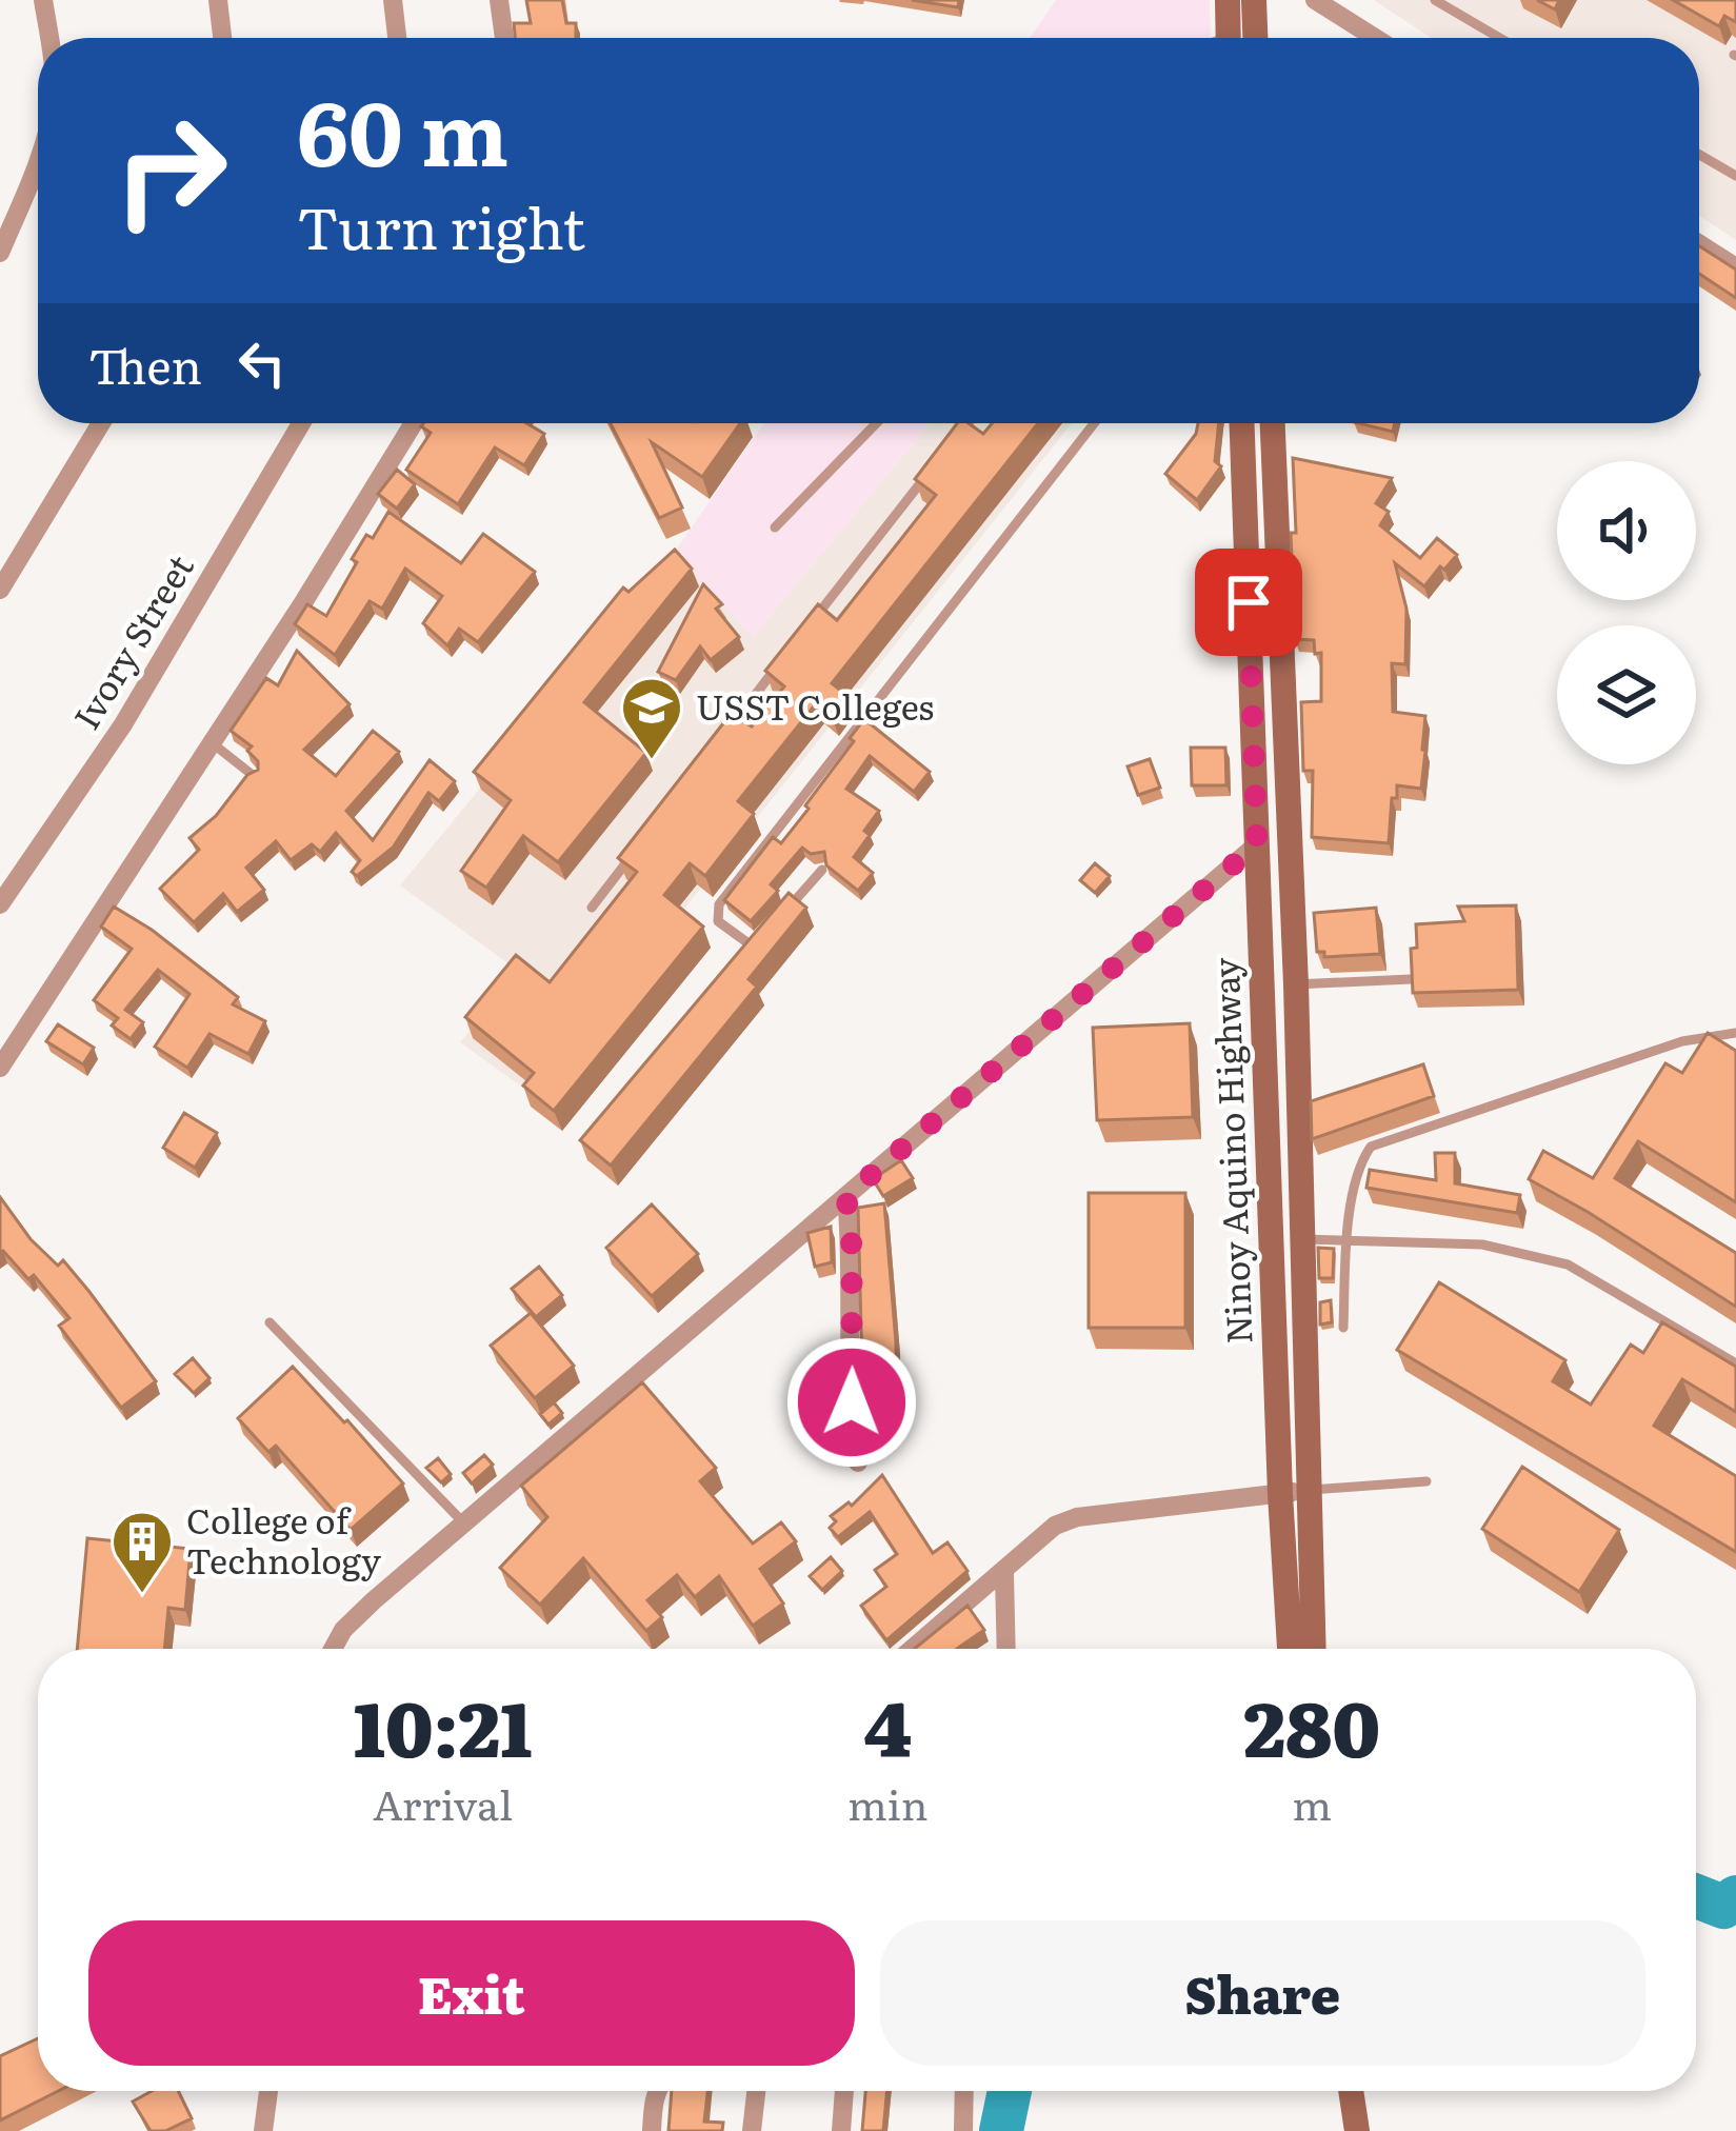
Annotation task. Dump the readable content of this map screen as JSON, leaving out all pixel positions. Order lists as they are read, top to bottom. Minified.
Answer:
{"streets":{"main road":["Ninoy Aquino Highway"],"street":["Ivory Street"]},"places":{"school or university":["USST Colleges"],"building":["College of Technology"]},"page":{"turn":["60 m","Turn right"],"then":"Then","eta":["10:21","Arrival","4","min","280","m"],"buttons":["Exit","Share"]}}
